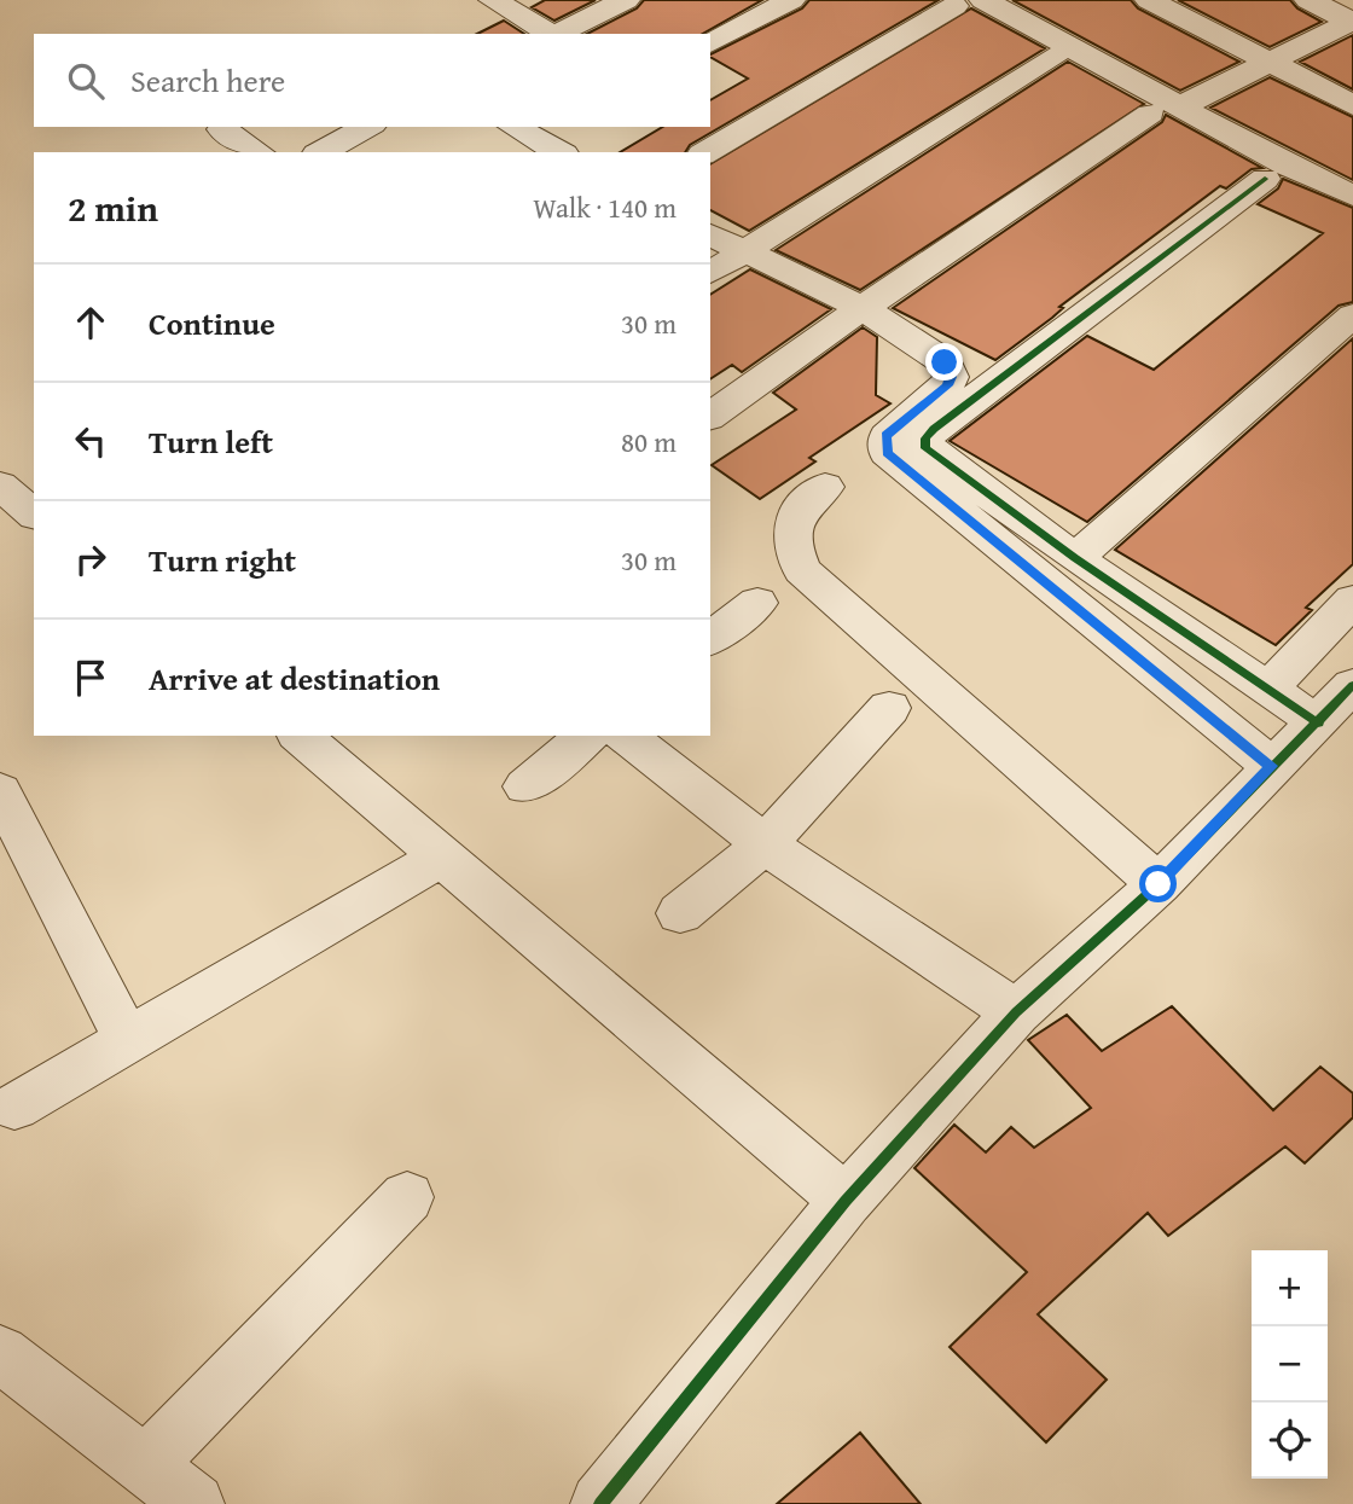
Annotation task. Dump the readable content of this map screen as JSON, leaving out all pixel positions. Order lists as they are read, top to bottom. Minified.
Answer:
{"page":{"search":"Search here","heading":["2 min","Walk · 140 m"],"list":[["Continue","30 m"],["Turn left","80 m"],["Turn right","30 m"],"Arrive at destination"],"map_buttons":["+","−"]}}
